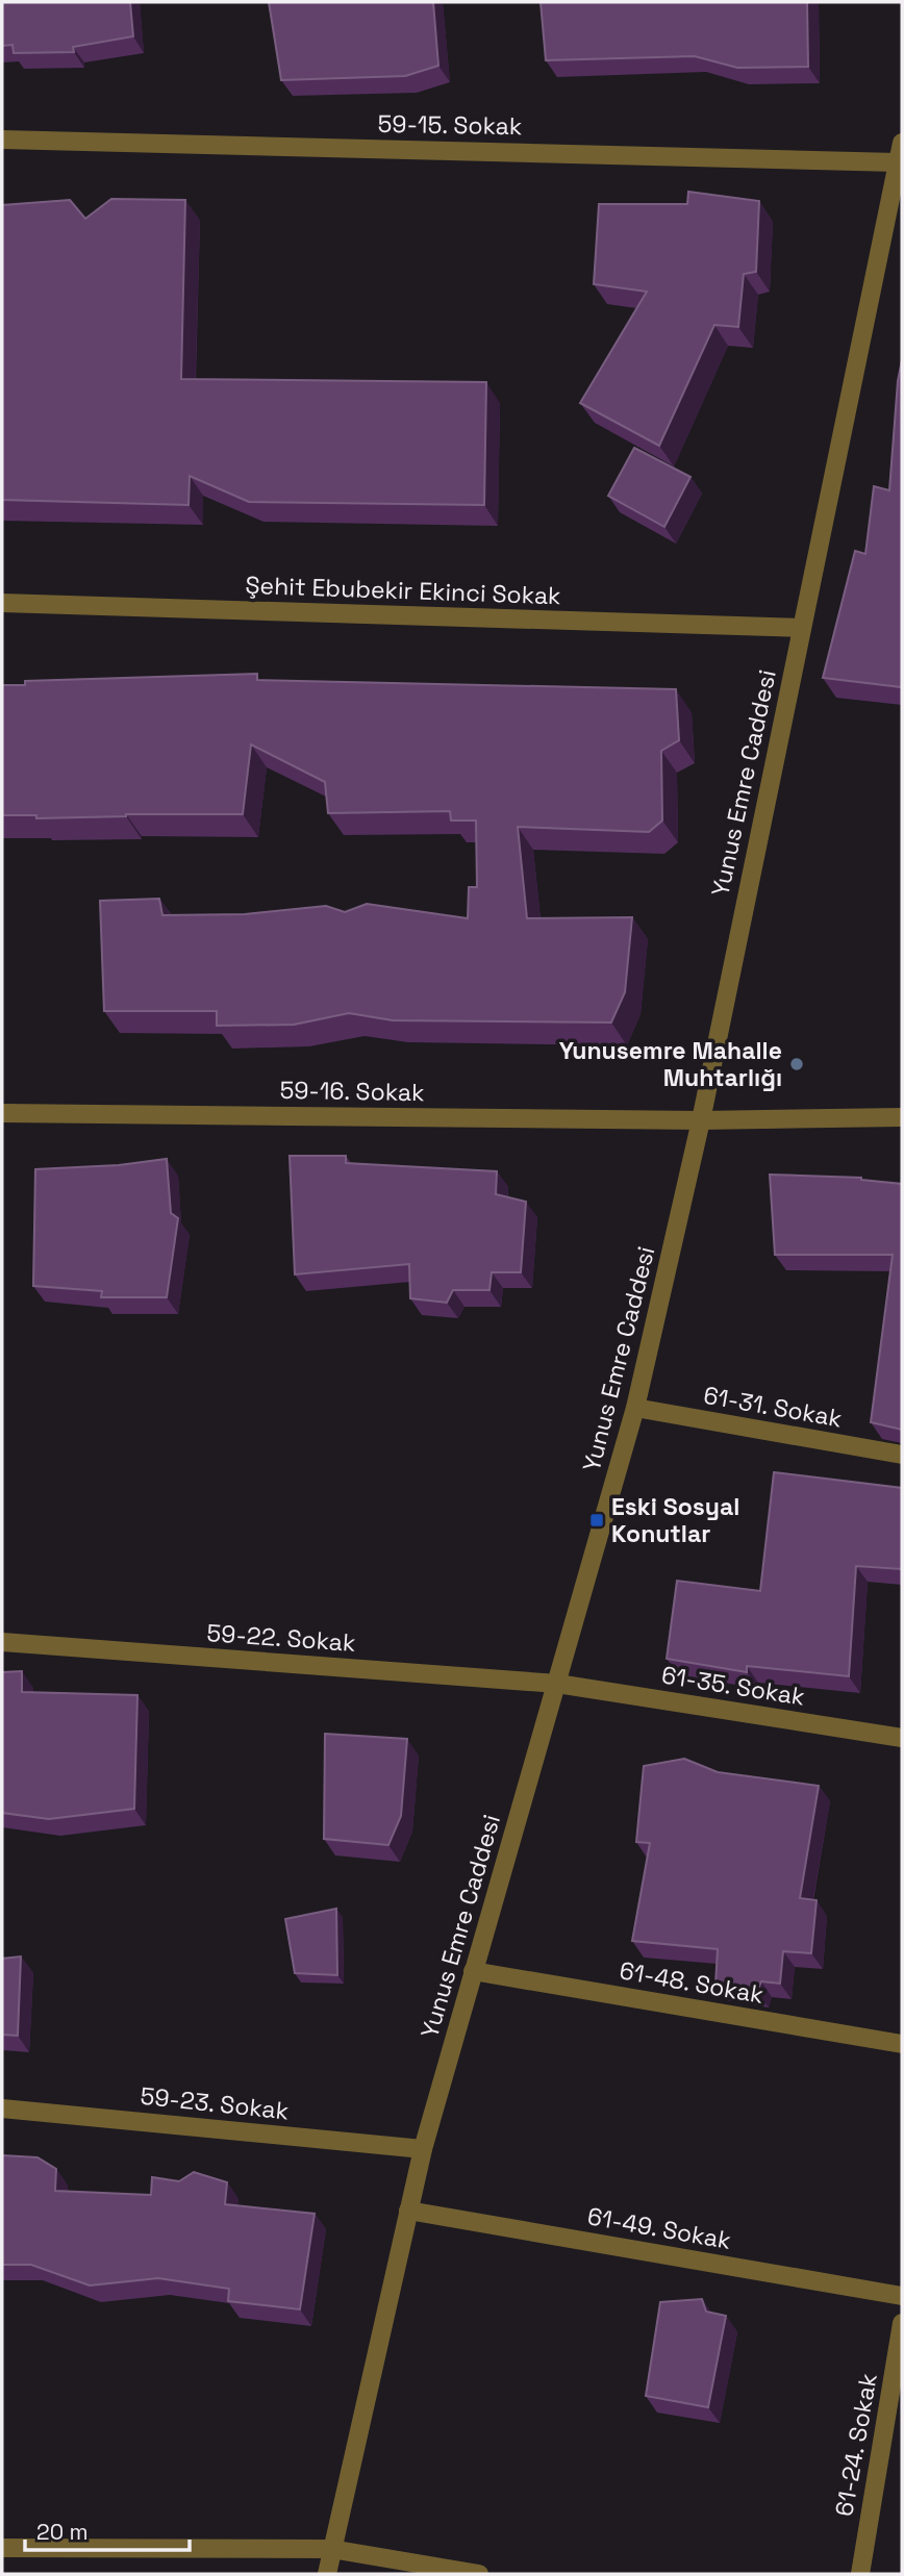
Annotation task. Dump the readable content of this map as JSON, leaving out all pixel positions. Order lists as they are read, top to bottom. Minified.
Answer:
{"streets":{"street":["59-15. Sokak","Şehit Ebubekir Ekinci Sokak","Yunus Emre Caddesi","59-16. Sokak","61-31. Sokak","59-22. Sokak","61-35. Sokak","61-48. Sokak","59-23. Sokak","61-49. Sokak","61-24. Sokak"]},"crossings":[["59-15. Sokak","Yunus Emre Caddesi"],["Şehit Ebubekir Ekinci Sokak","Yunus Emre Caddesi"],["Yunus Emre Caddesi","59-16. Sokak"],["Yunus Emre Caddesi","61-31. Sokak"],["Yunus Emre Caddesi","59-22. Sokak"],["Yunus Emre Caddesi","61-35. Sokak"],["Yunus Emre Caddesi","61-48. Sokak"],["Yunus Emre Caddesi","59-23. Sokak"],["Yunus Emre Caddesi","61-49. Sokak"],["59-22. Sokak","61-35. Sokak"]],"places":{"other":["Yunusemre Mahalle Muhtarlığı"],"transit":["Eski Sosyal Konutlar"]},"scale_bar":"20 m"}
